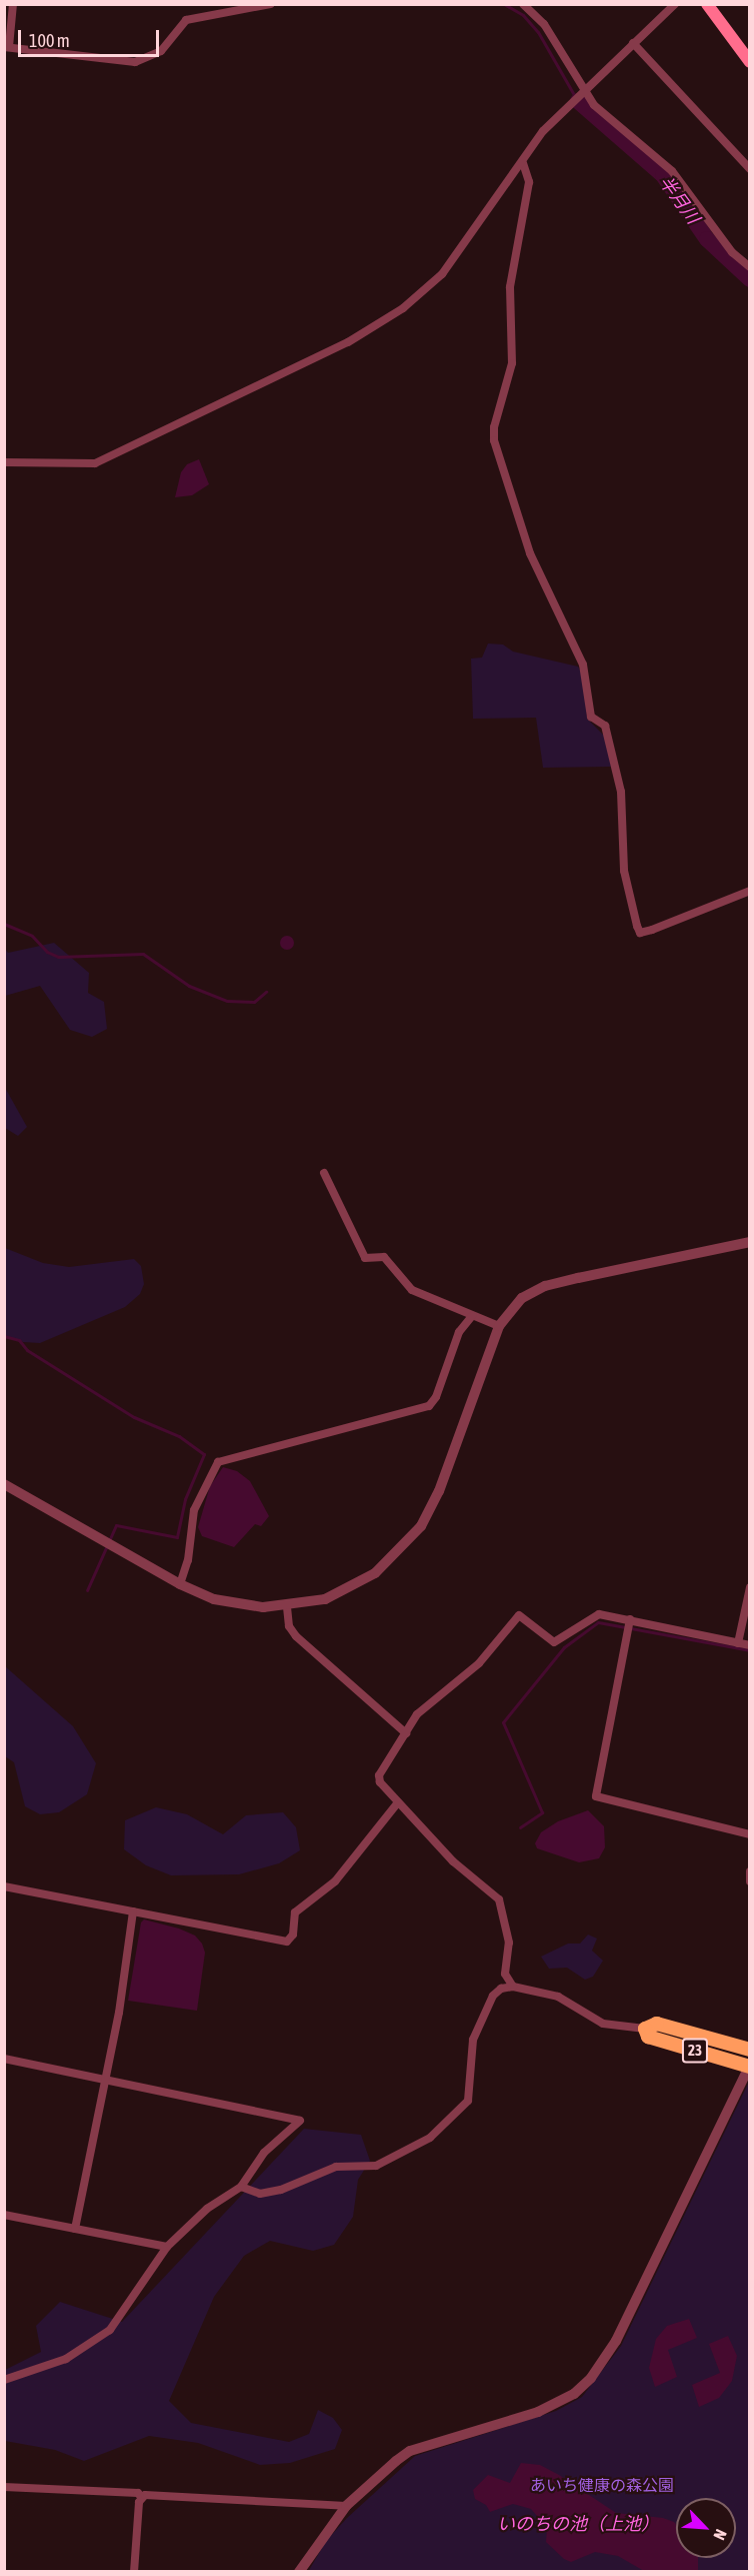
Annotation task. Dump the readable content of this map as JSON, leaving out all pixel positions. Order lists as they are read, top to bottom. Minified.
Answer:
{"streets":{"main road":["23"]},"water":["半月川","いのちの池（上池）"],"parks":["あいち健康の森公園"],"scale_bar":"100 m","north":"bottom right"}
